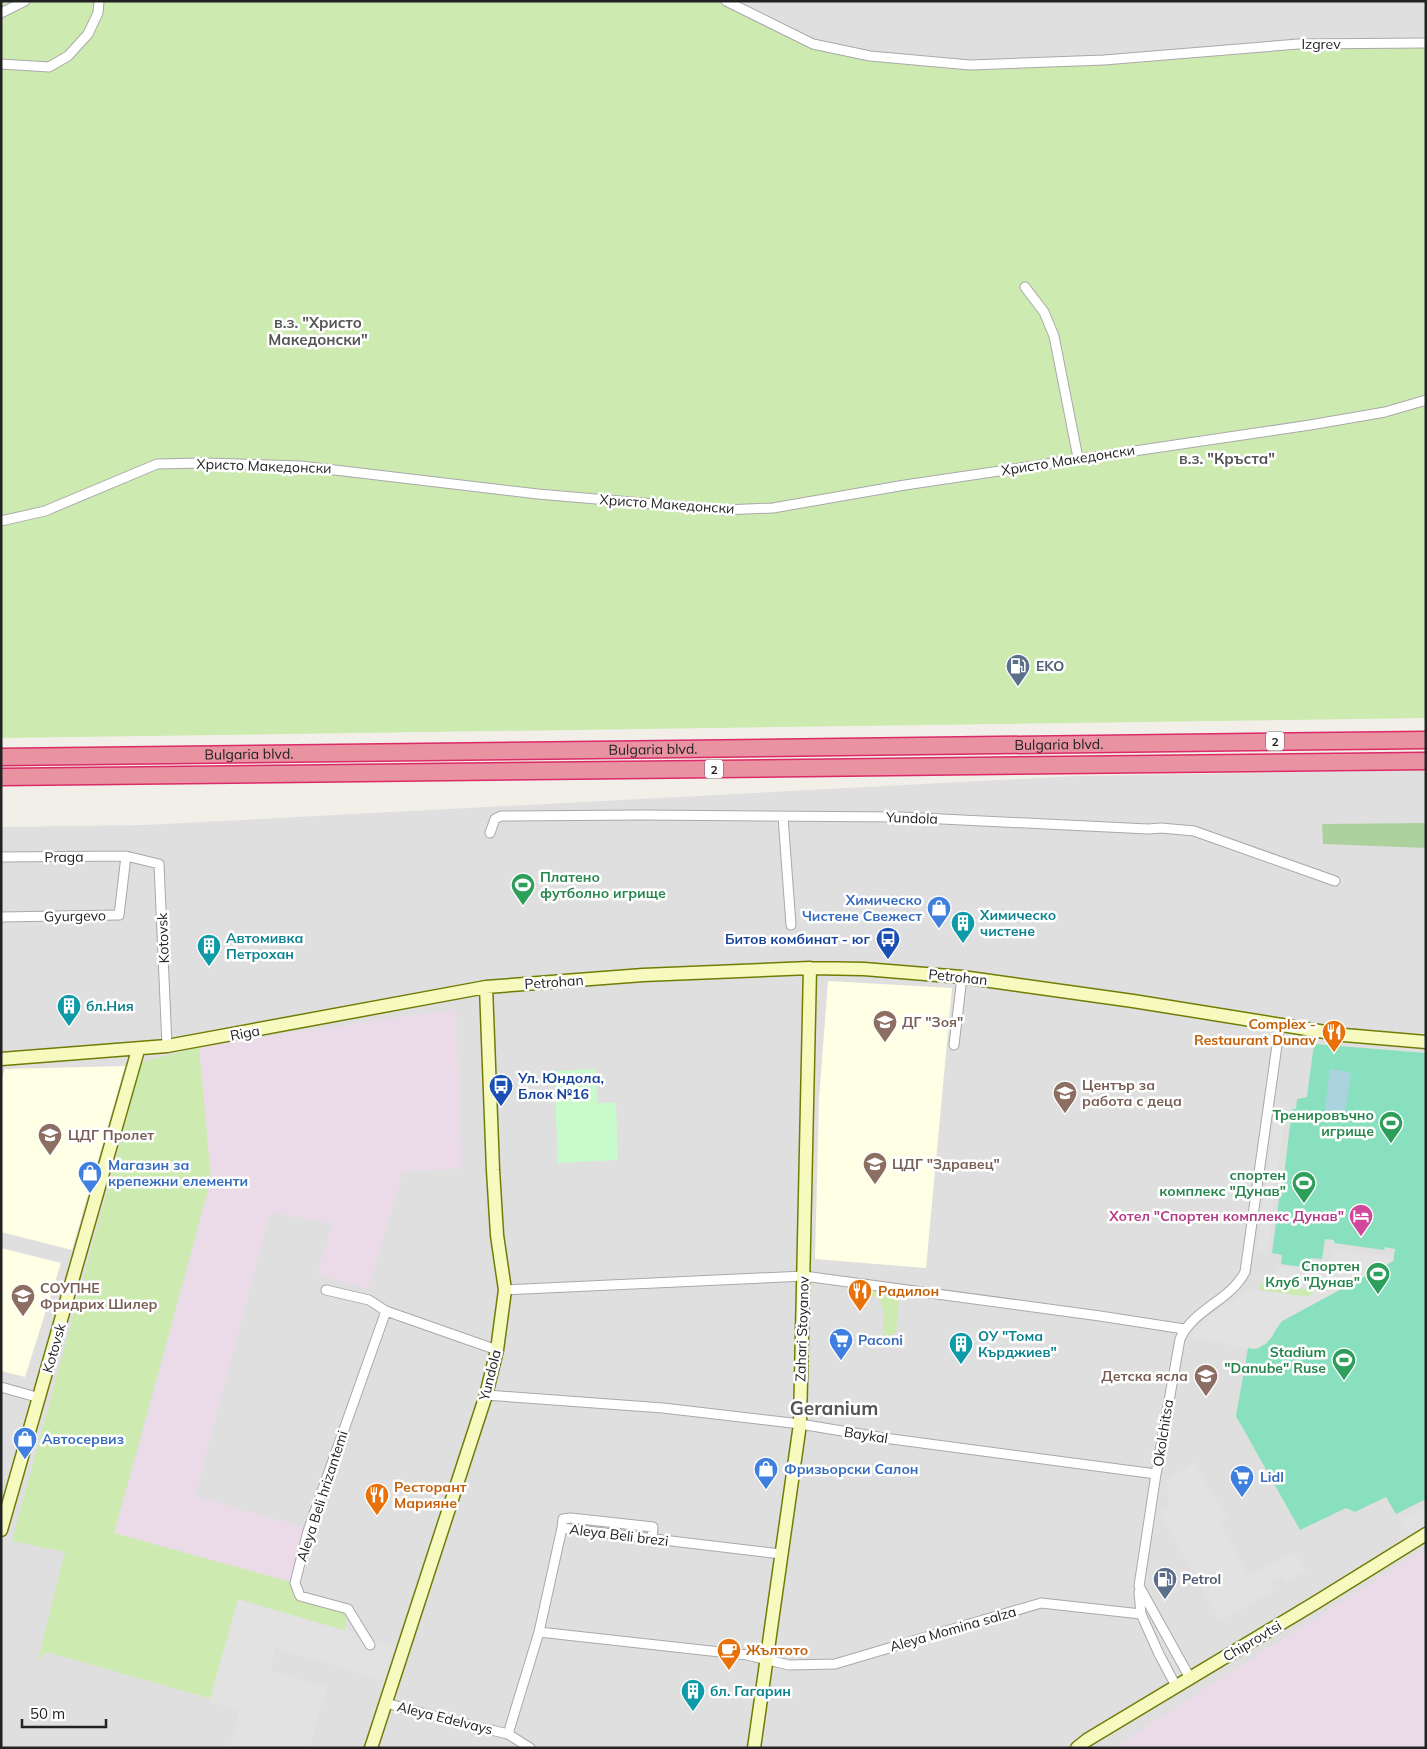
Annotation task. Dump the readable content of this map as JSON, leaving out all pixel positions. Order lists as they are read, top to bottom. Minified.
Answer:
{"streets":{"highway":["2","Bulgaria blvd."],"street":["Izgrev","Христо Македонски","Yundola","Praga","Gyurgevo","Kotovsk","Petrohan","Riga","Zahari Stoyanov","Okolchitsa","Baykal","Aleya Beli hrizantemi","Aleya Beli brezi","Aleya Momina salza","Chiprovtsi","Aleya Edelvays"]},"crossings":[["Yundola","Petrohan"],["Yundola","Riga"],["Yundola","Baykal"],["Yundola","Aleya Edelvays"],["Praga","Gyurgevo"],["Praga","Kotovsk"],["Gyurgevo","Kotovsk"],["Kotovsk","Riga"],["Petrohan","Riga"],["Petrohan","Zahari Stoyanov"],["Petrohan","Okolchitsa"],["Zahari Stoyanov","Baykal"],["Zahari Stoyanov","Aleya Beli brezi"],["Zahari Stoyanov","Aleya Momina salza"],["Okolchitsa","Baykal"],["Okolchitsa","Aleya Momina salza"],["Aleya Beli brezi","Aleya Edelvays"]],"districts":["в.з. \"Христо Македонски\"","в.з. \"Кръста\"","Geranium"],"places":{"fuel station":["EKO","Petrol"],"sports":["Платено футболно игрище","Тренировъчно игрище","спортен комплекс \"Дунав\"","Спортен Клуб \"Дунав\"","Stadium \"Danube\" Ruse"],"shop":["Химическо Чистене Свежест","Магазин за крепежни елементи","Автосервиз","Фризьорски Салон"],"building":["Химическо чистене","Автомивка Петрохан","бл.Ния","ОУ \"Тома Кърджиев\"","бл. Гагарин"],"bus stop":["Битов комбинат - юг","Ул. Юндола, Блок №16"],"school or university":["ДГ \"Зоя\"","Център за работа с деца","ЦДГ Пролет","ЦДГ \"Здравец\"","СОУПНЕ Фридрих Шилер","Детска ясла"],"restaurant":["Complex - Restaurant Dunav","Радилон","Ресторант Марияне"],"hotel":["Хотел \"Спортен комплекс Дунав\""],"supermarket":["Paconi","Lidl"],"cafe":["Жълтото"]},"scale_bar":"50 m"}
